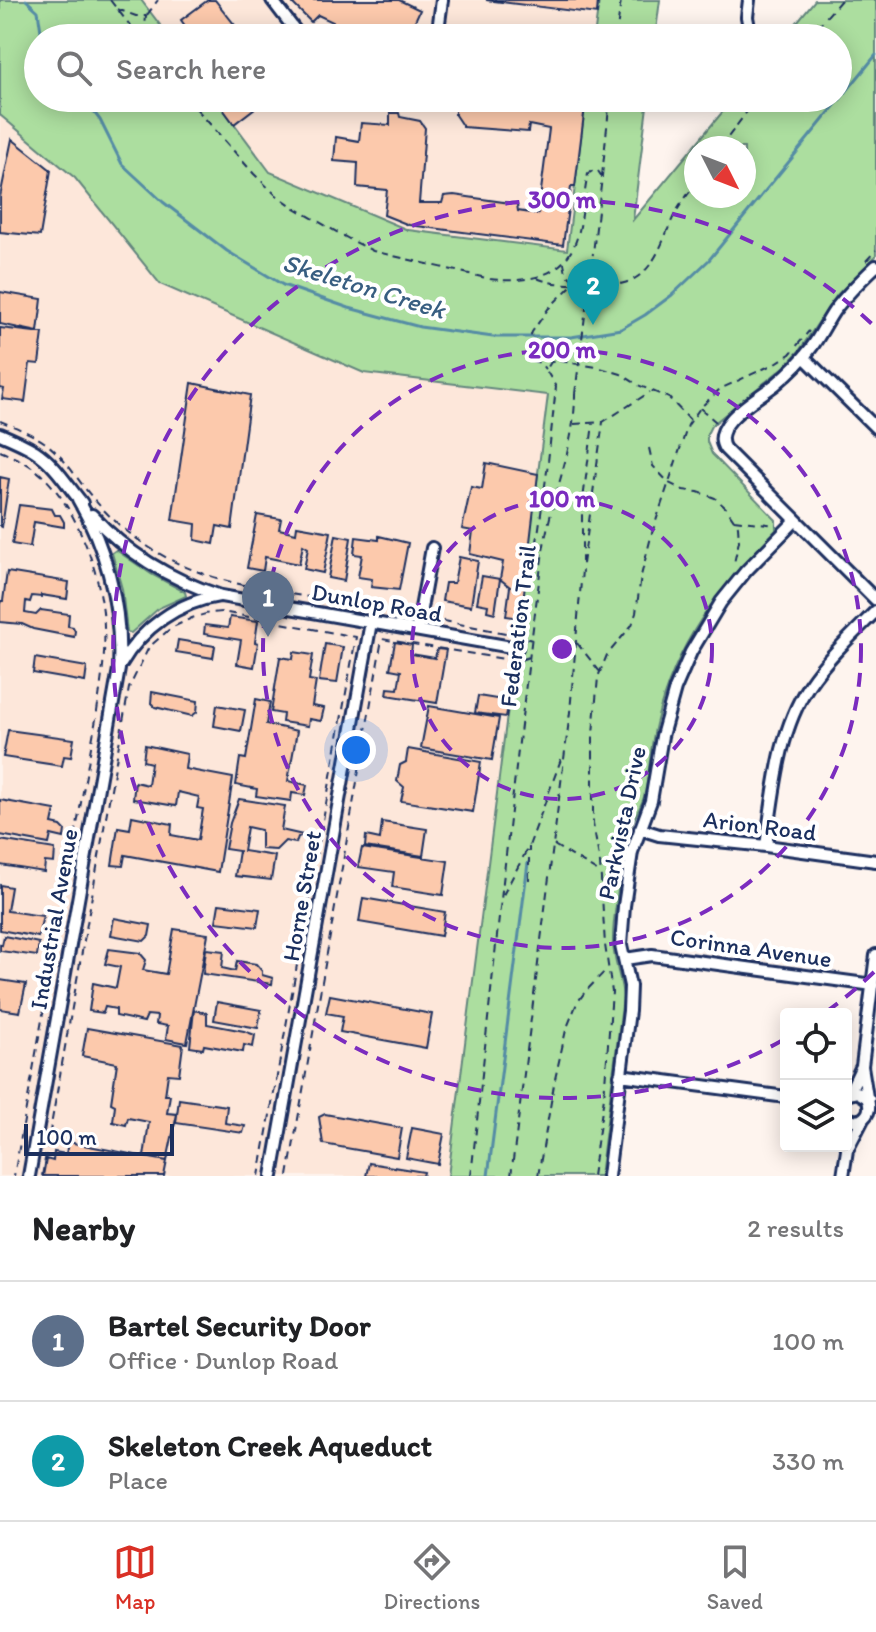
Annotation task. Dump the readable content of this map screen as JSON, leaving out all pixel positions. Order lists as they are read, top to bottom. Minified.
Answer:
{"streets":{"street":["Dunlop Road","Parkvista Drive","Arion Road","Horne Street","Industrial Avenue","Corinna Avenue"],"path":["Federation Trail"]},"crossings":[["Dunlop Road","Horne Street"],["Dunlop Road","Industrial Avenue"],["Parkvista Drive","Arion Road"],["Parkvista Drive","Corinna Avenue"]],"water":["Skeleton Creek"],"scale_bar":"100 m","north":"bottom right","page":{"search":"Search here","pins":["2","1"],"scale":"100 m","heading":["Nearby","2 results"],"list":[{"mark":"1","name":"Bartel Security Door","note":"Office · Dunlop Road","value":"100 m"},{"mark":"2","name":"Skeleton Creek Aqueduct","note":"Place","value":"330 m"}],"nav":["Map","Directions","Saved"]},"rings":["300 m","200 m","100 m"]}
